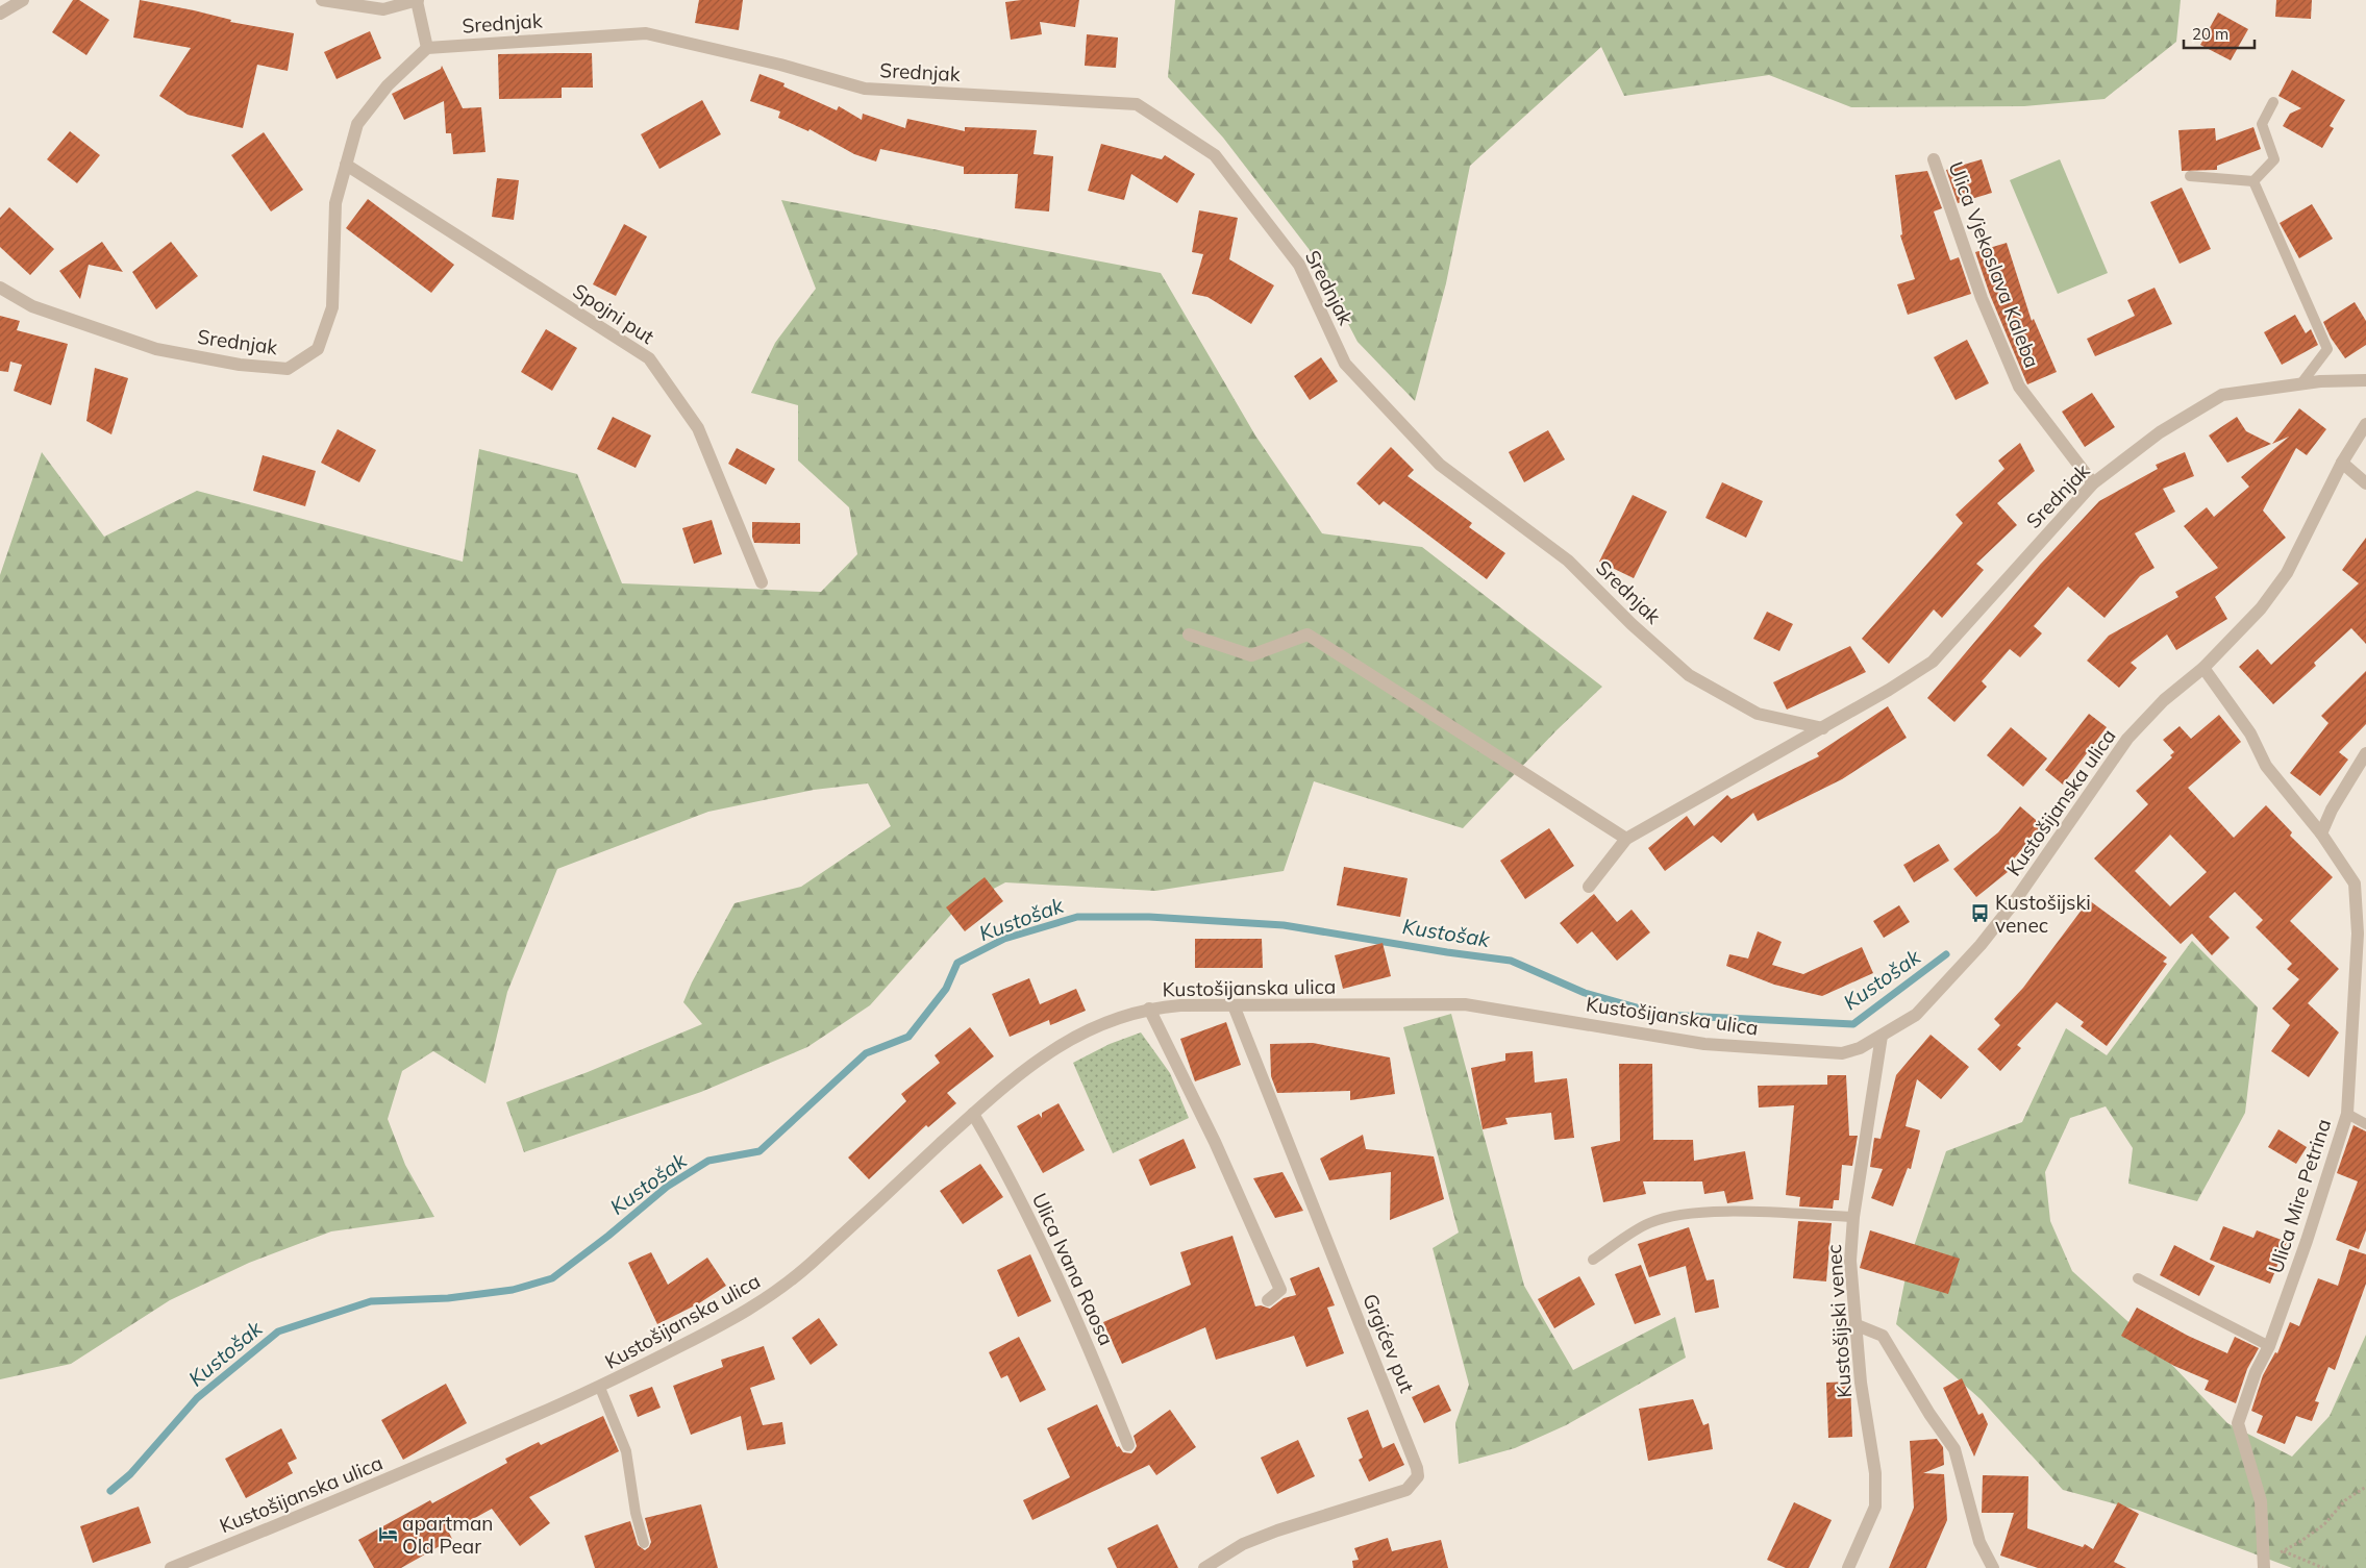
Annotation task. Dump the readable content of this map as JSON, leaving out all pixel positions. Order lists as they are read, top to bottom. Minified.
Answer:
{"streets":{"street":["Srednjak","Ulica Vjekoslava Kaleba","Spojni put","Kustošijanska ulica","Ulica Mire Petrina","Ulica Ivana Raosa","Kustošijski venec","Grgićev put"]},"crossings":[["Srednjak","Ulica Vjekoslava Kaleba"],["Srednjak","Spojni put"],["Kustošijanska ulica","Ulica Mire Petrina"],["Kustošijanska ulica","Ulica Ivana Raosa"],["Kustošijanska ulica","Kustošijski venec"],["Kustošijanska ulica","Grgićev put"]],"water":["Kustošak"],"places":{"bus stop":["Kustošijski venec"],"hotel":["apartman Old Pear"]},"scale_bar":"20 m"}
